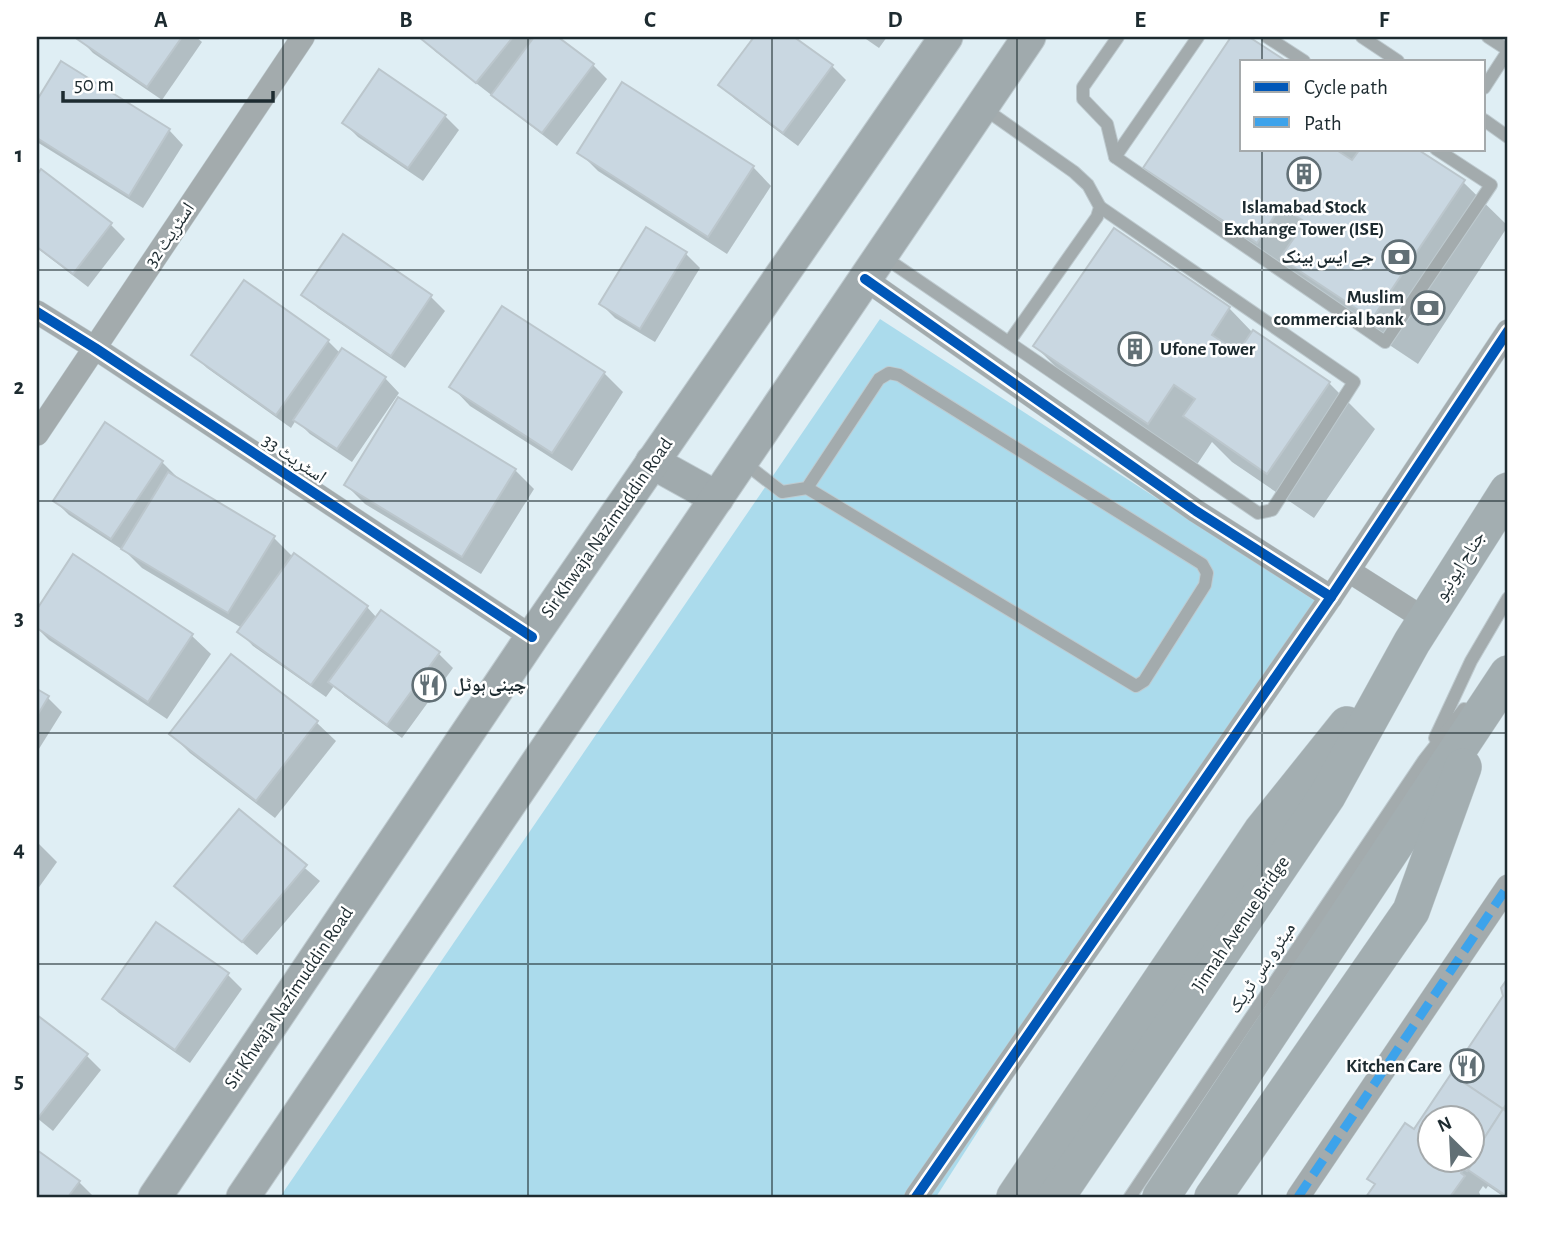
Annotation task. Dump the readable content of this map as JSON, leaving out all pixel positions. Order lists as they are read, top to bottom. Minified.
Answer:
{"streets":{"main road":["Sir Khwaja Nazimuddin Road","جناح ایونیو","Jinnah Avenue Bridge"],"street":["اسٹریٹ 32","اسٹریٹ 33"],"lane":["میٹرو بس ٹریک"]},"crossings":[["اسٹریٹ 32","اسٹریٹ 33"],["اسٹریٹ 33","Sir Khwaja Nazimuddin Road"],["جناح ایونیو","Jinnah Avenue Bridge"]],"places":{"building":["Islamabad Stock Exchange Tower (ISE)","Ufone Tower"],"bank":["جے ایس بینک","Muslim commercial bank"],"restaurant":["چینی ہوٹل","Kitchen Care"]},"legend":["Cycle path","Path"],"scale_bar":"50 m","north":"top left","grid":{"columns":["A","B","C","D","E","F"],"rows":["1","2","3","4","5"]}}
